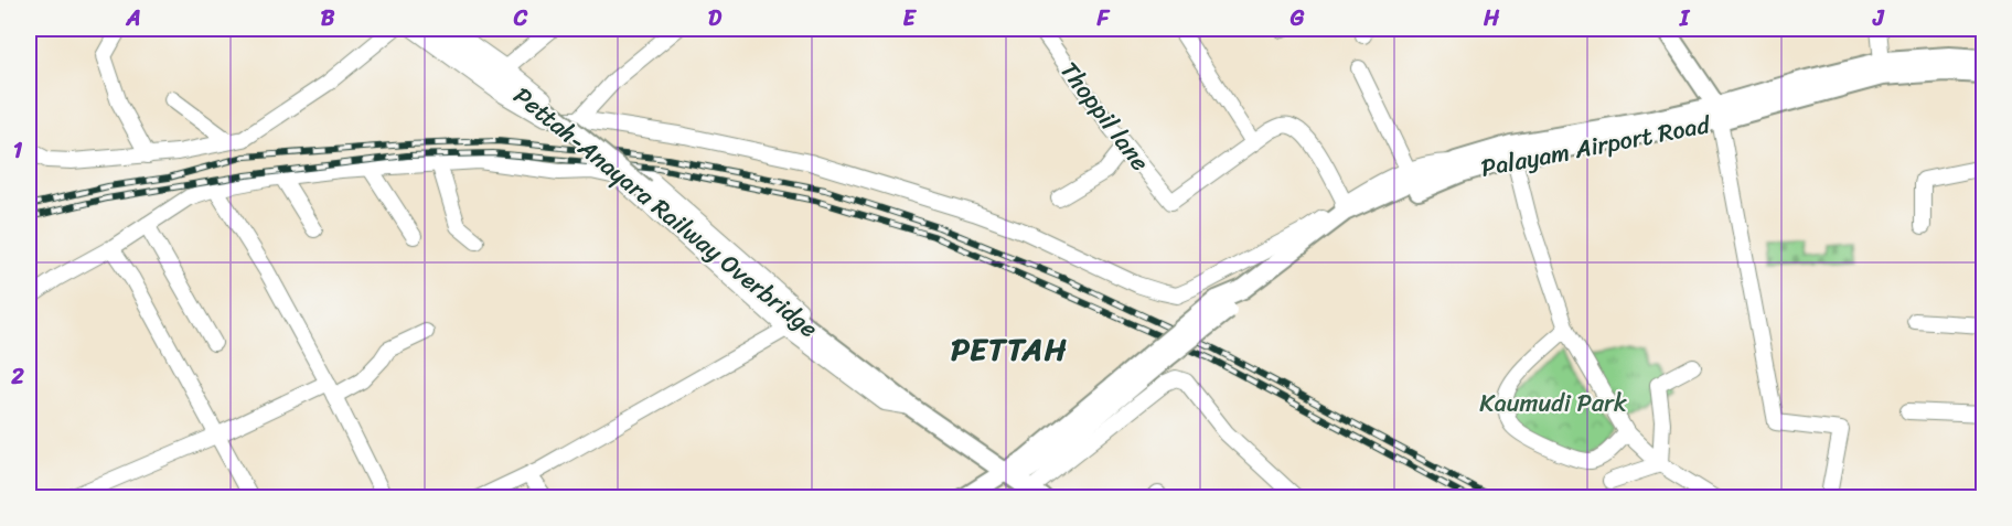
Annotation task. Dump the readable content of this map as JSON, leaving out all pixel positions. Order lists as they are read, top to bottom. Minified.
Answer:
{"streets":{"main road":["Palayam Airport Road","Pettah-Anayara Railway Overbridge"],"street":["Thoppil lane"]},"districts":["PETTAH"],"parks":["Kaumudi Park"],"grid":{"columns":["A","B","C","D","E","F","G","H","I","J"],"rows":["1","2"]}}
